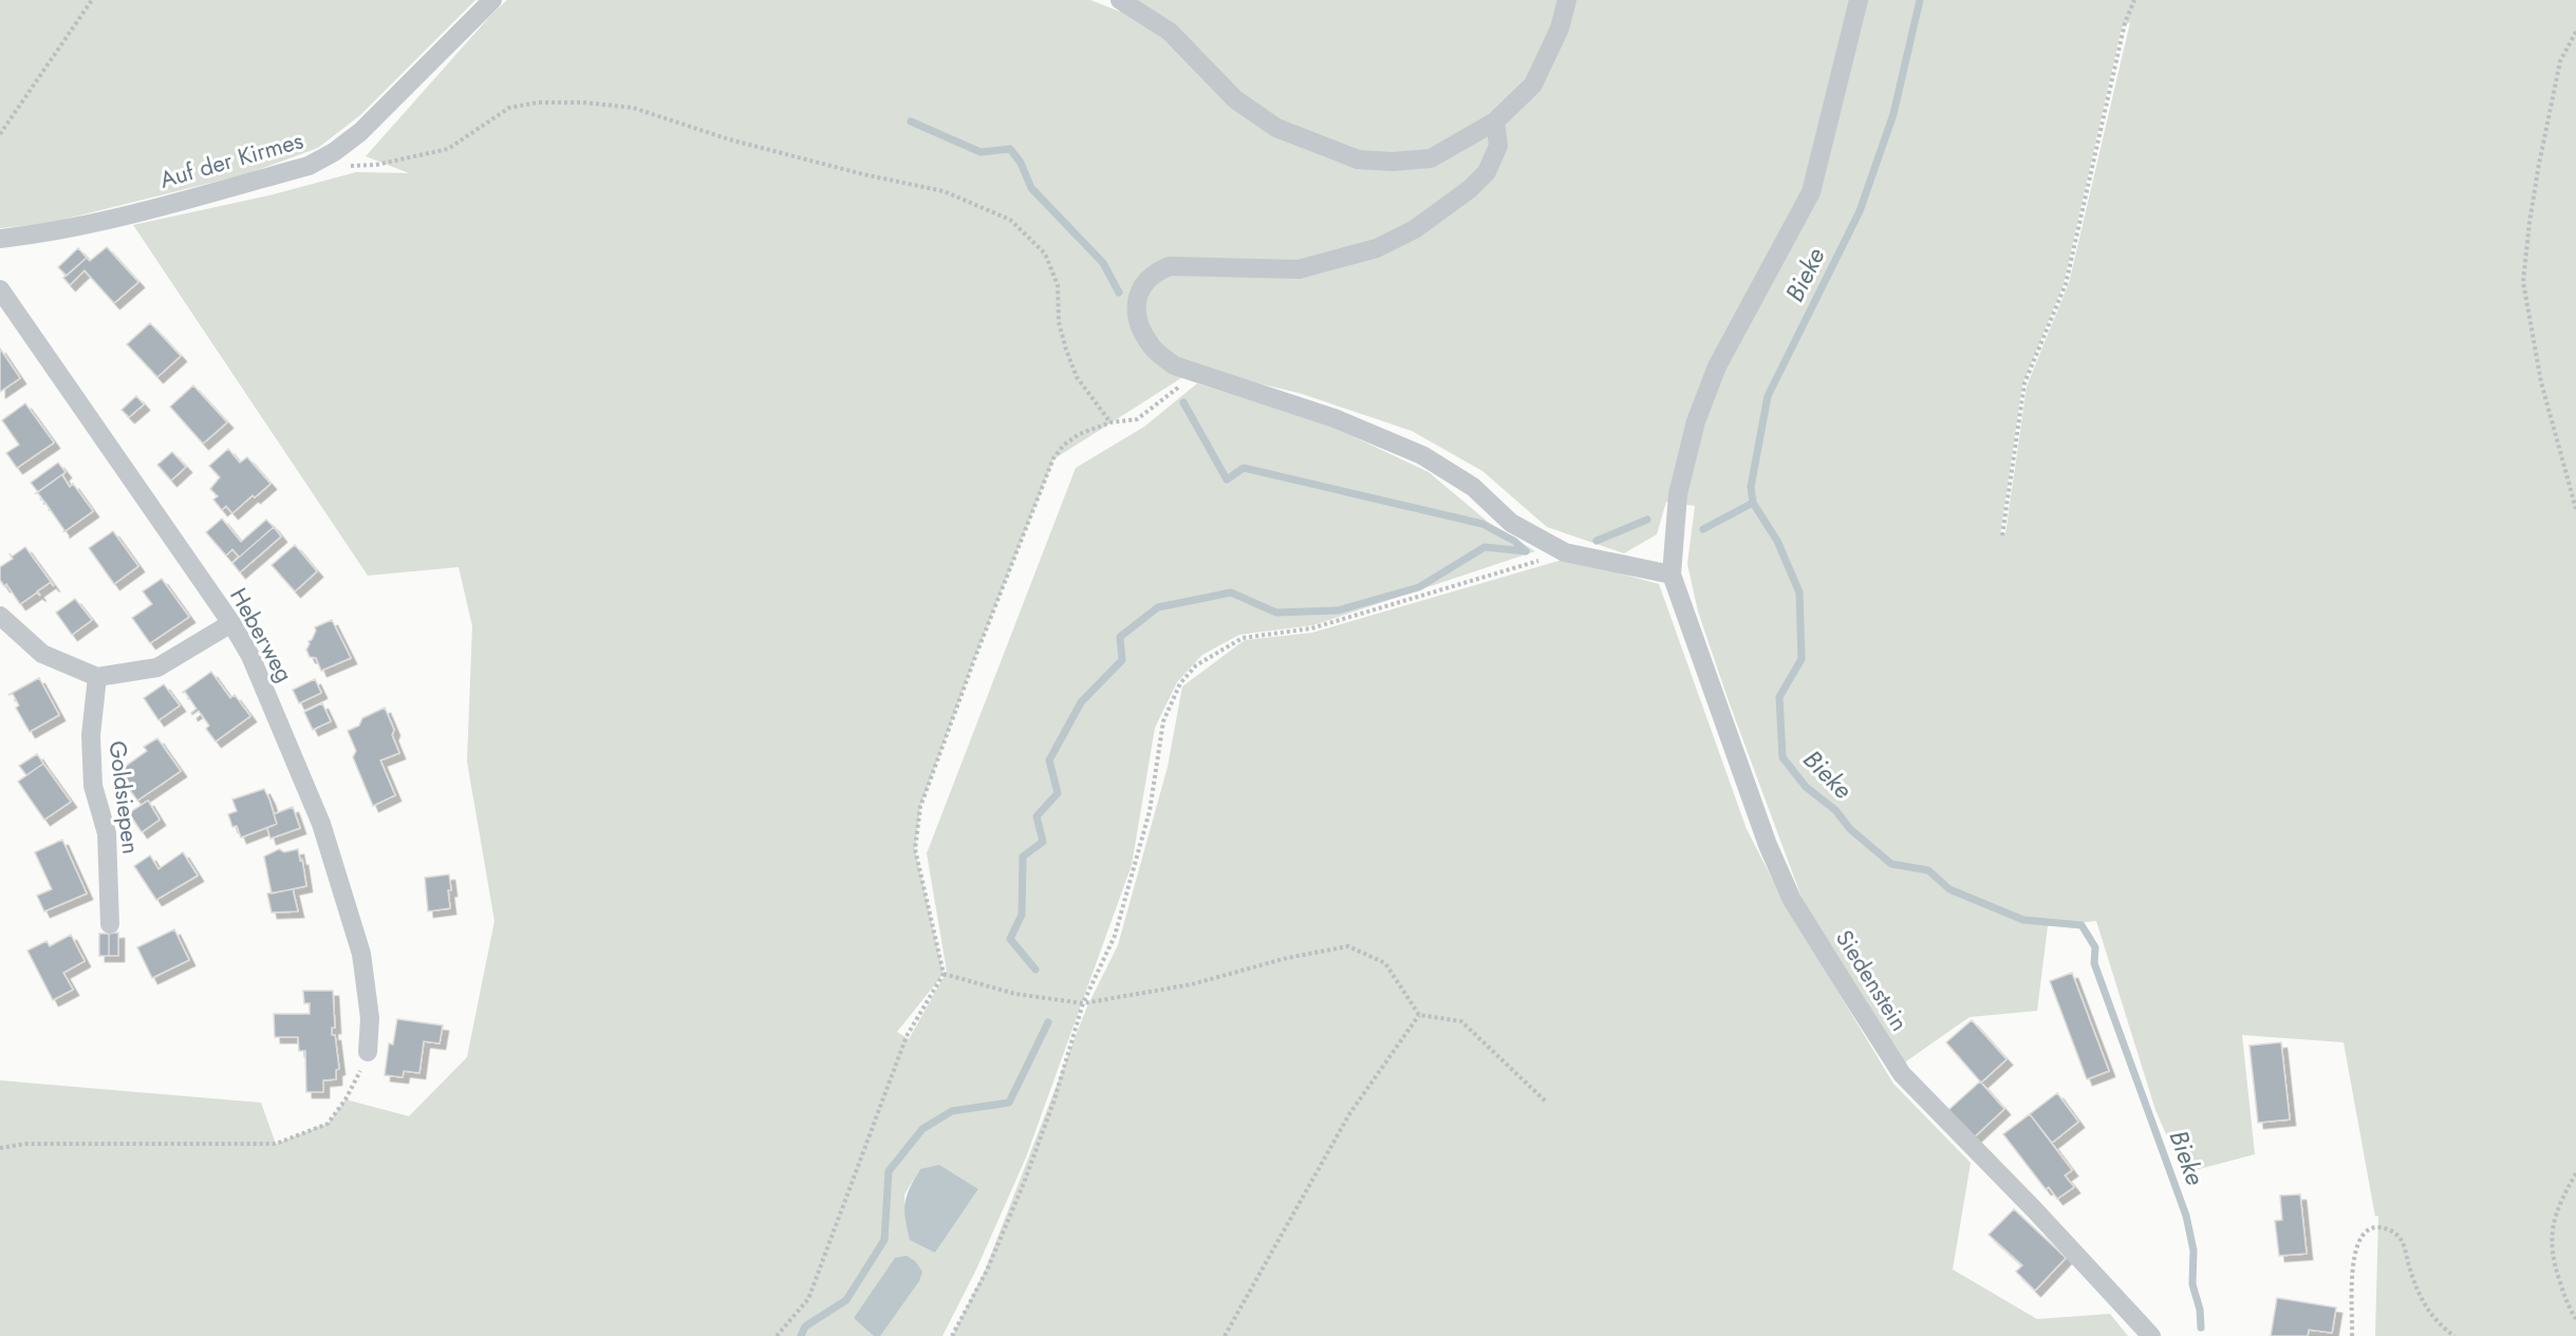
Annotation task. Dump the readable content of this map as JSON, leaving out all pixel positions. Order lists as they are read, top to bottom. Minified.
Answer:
{"streets":{"street":["Auf der Kirmes","Heberweg","Goldsiepen","Siedenstein"]},"water":["Bieke"]}
